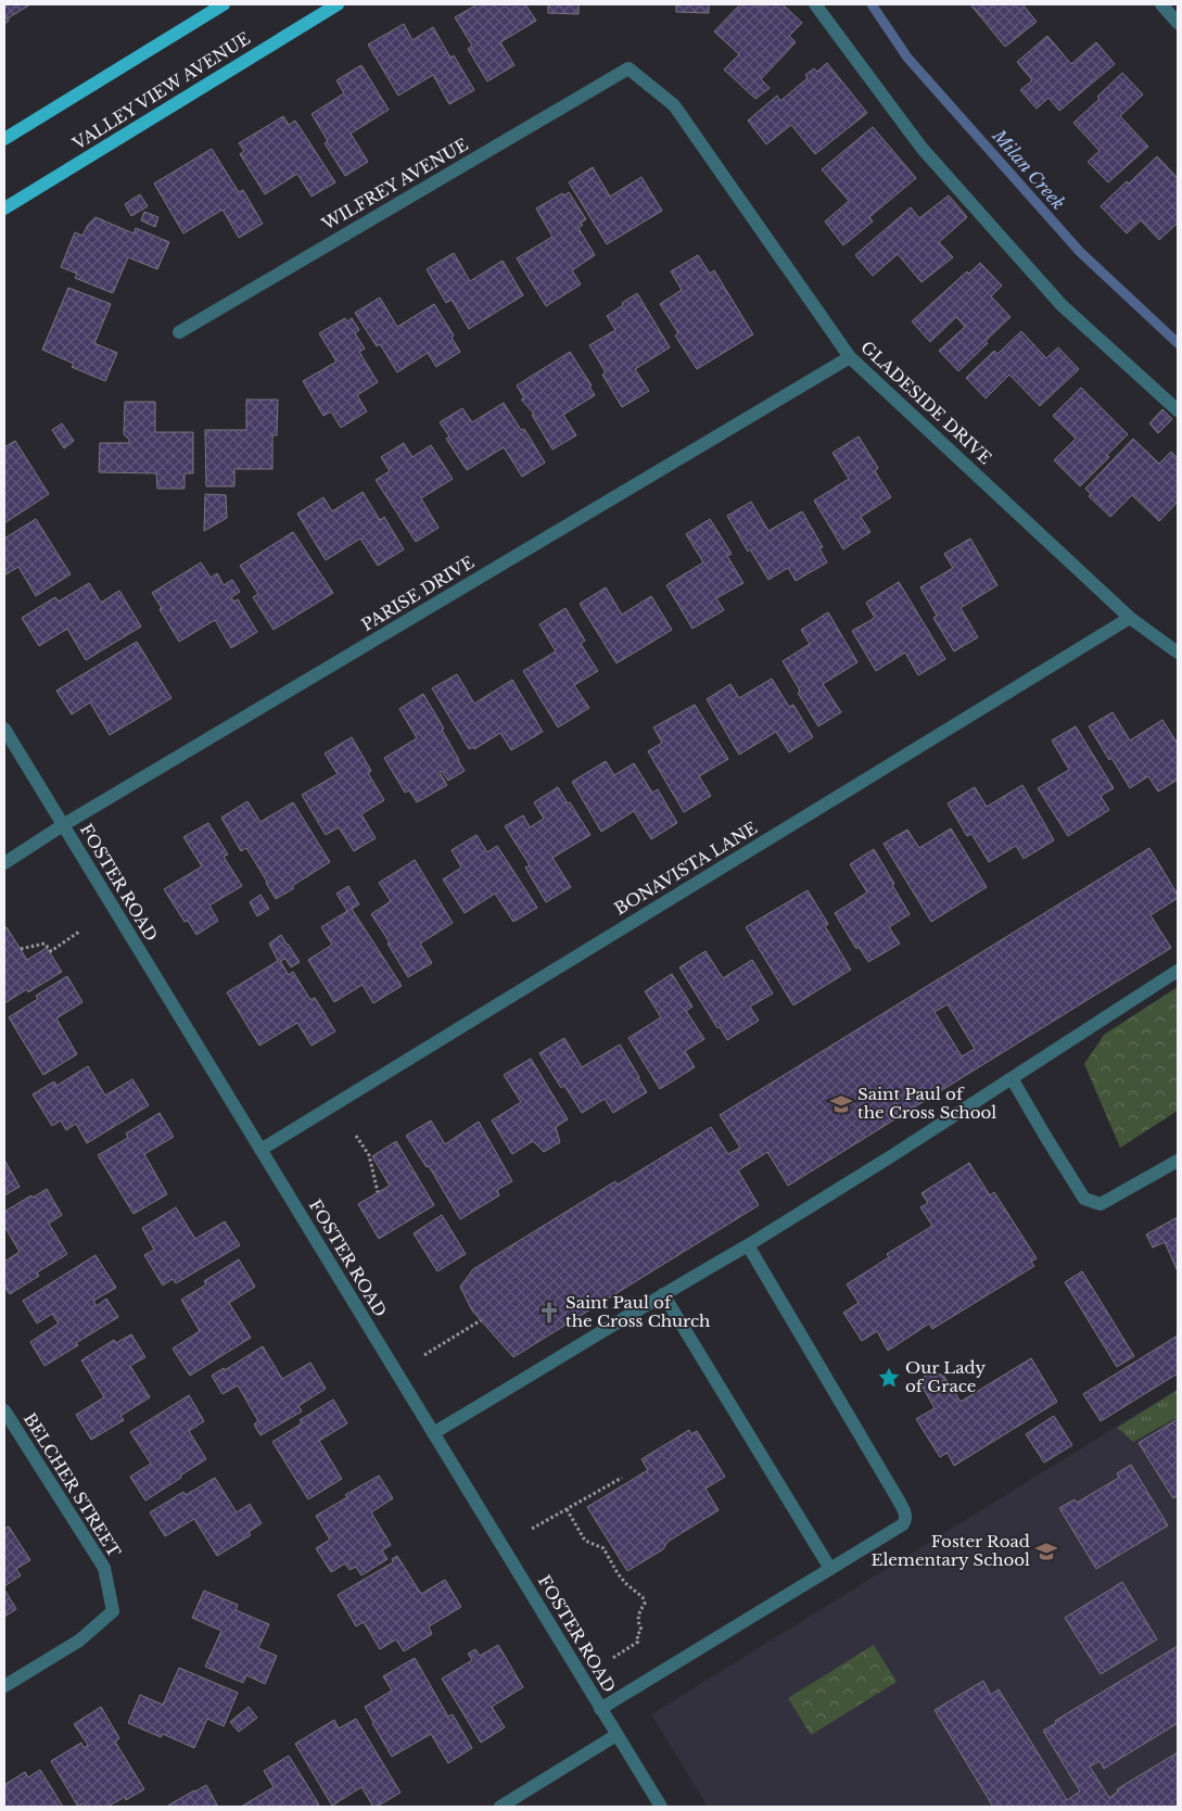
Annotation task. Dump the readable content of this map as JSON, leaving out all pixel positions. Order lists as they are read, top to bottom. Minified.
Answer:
{"streets":{"main road":["VALLEY VIEW AVENUE"],"street":["WILFREY AVENUE","GLADESIDE DRIVE","PARISE DRIVE","BONAVISTA LANE","FOSTER ROAD","BELCHER STREET"]},"crossings":[["WILFREY AVENUE","GLADESIDE DRIVE"],["GLADESIDE DRIVE","PARISE DRIVE"],["GLADESIDE DRIVE","BONAVISTA LANE"],["PARISE DRIVE","FOSTER ROAD"],["BONAVISTA LANE","FOSTER ROAD"]],"water":["Milan Creek"],"places":{"school or university":["Saint Paul of the Cross School","Foster Road Elementary School"],"church":["Saint Paul of the Cross Church"],"place":["Our Lady of Grace"]}}
